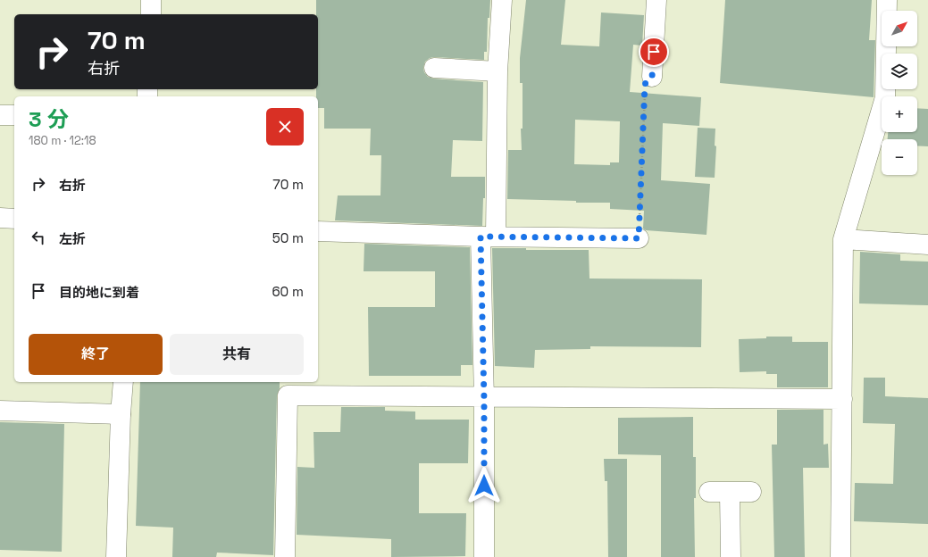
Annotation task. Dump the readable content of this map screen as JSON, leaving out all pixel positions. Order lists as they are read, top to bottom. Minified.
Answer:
{"north":"top right","page":{"map_buttons":["+","−"],"turn":["70 m","右折"],"heading":["3 分","180 m · 12:18"],"list":[{"name":"右折","value":"70 m"},{"name":"左折","value":"50 m"},{"name":"目的地に到着","value":"60 m"}],"buttons":["終了","共有"]}}
